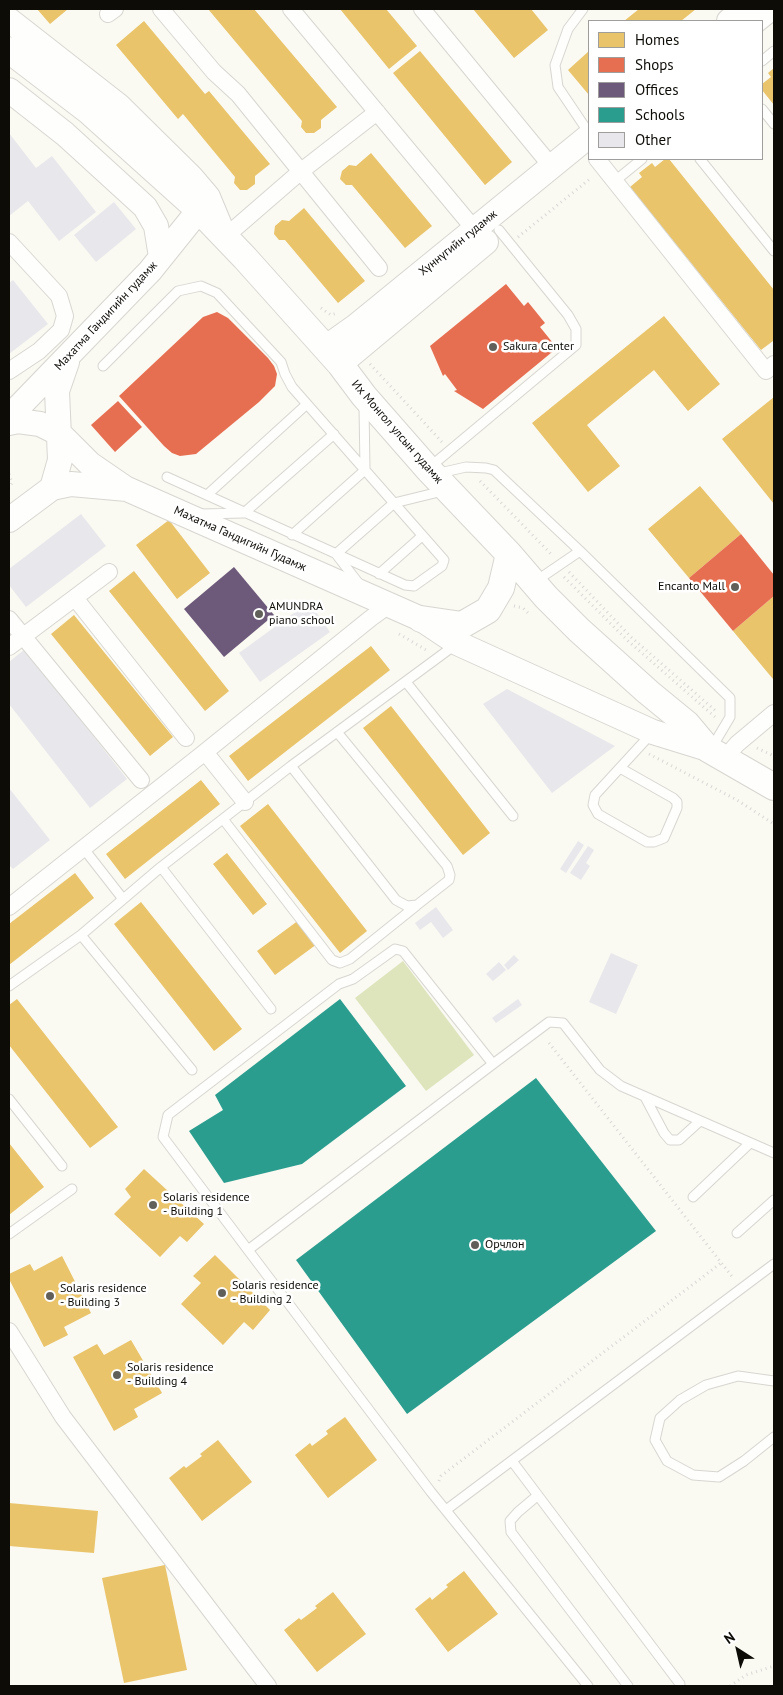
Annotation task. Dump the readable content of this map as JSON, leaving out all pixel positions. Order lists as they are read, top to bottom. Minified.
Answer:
{"streets":{"main road":["Хүннүгийн гудамж","Махатма Гандигийн гудамж","Их Монгол улсын гудамж","Махатма Гандигийн Гудамж"]},"crossings":[["Хүннүгийн гудамж","Их Монгол улсын гудамж"],["Махатма Гандигийн гудамж","Их Монгол улсын гудамж"],["Их Монгол улсын гудамж","Махатма Гандигийн Гудамж"]],"places":["Sakura Center","Encanto Mall","AMUNDRA piano school","Solaris residence - Building 1","Орчлон","Solaris residence - Building 2","Solaris residence - Building 3","Solaris residence - Building 4"],"legend":["Homes","Shops","Offices","Schools","Other"],"north":"top left"}
